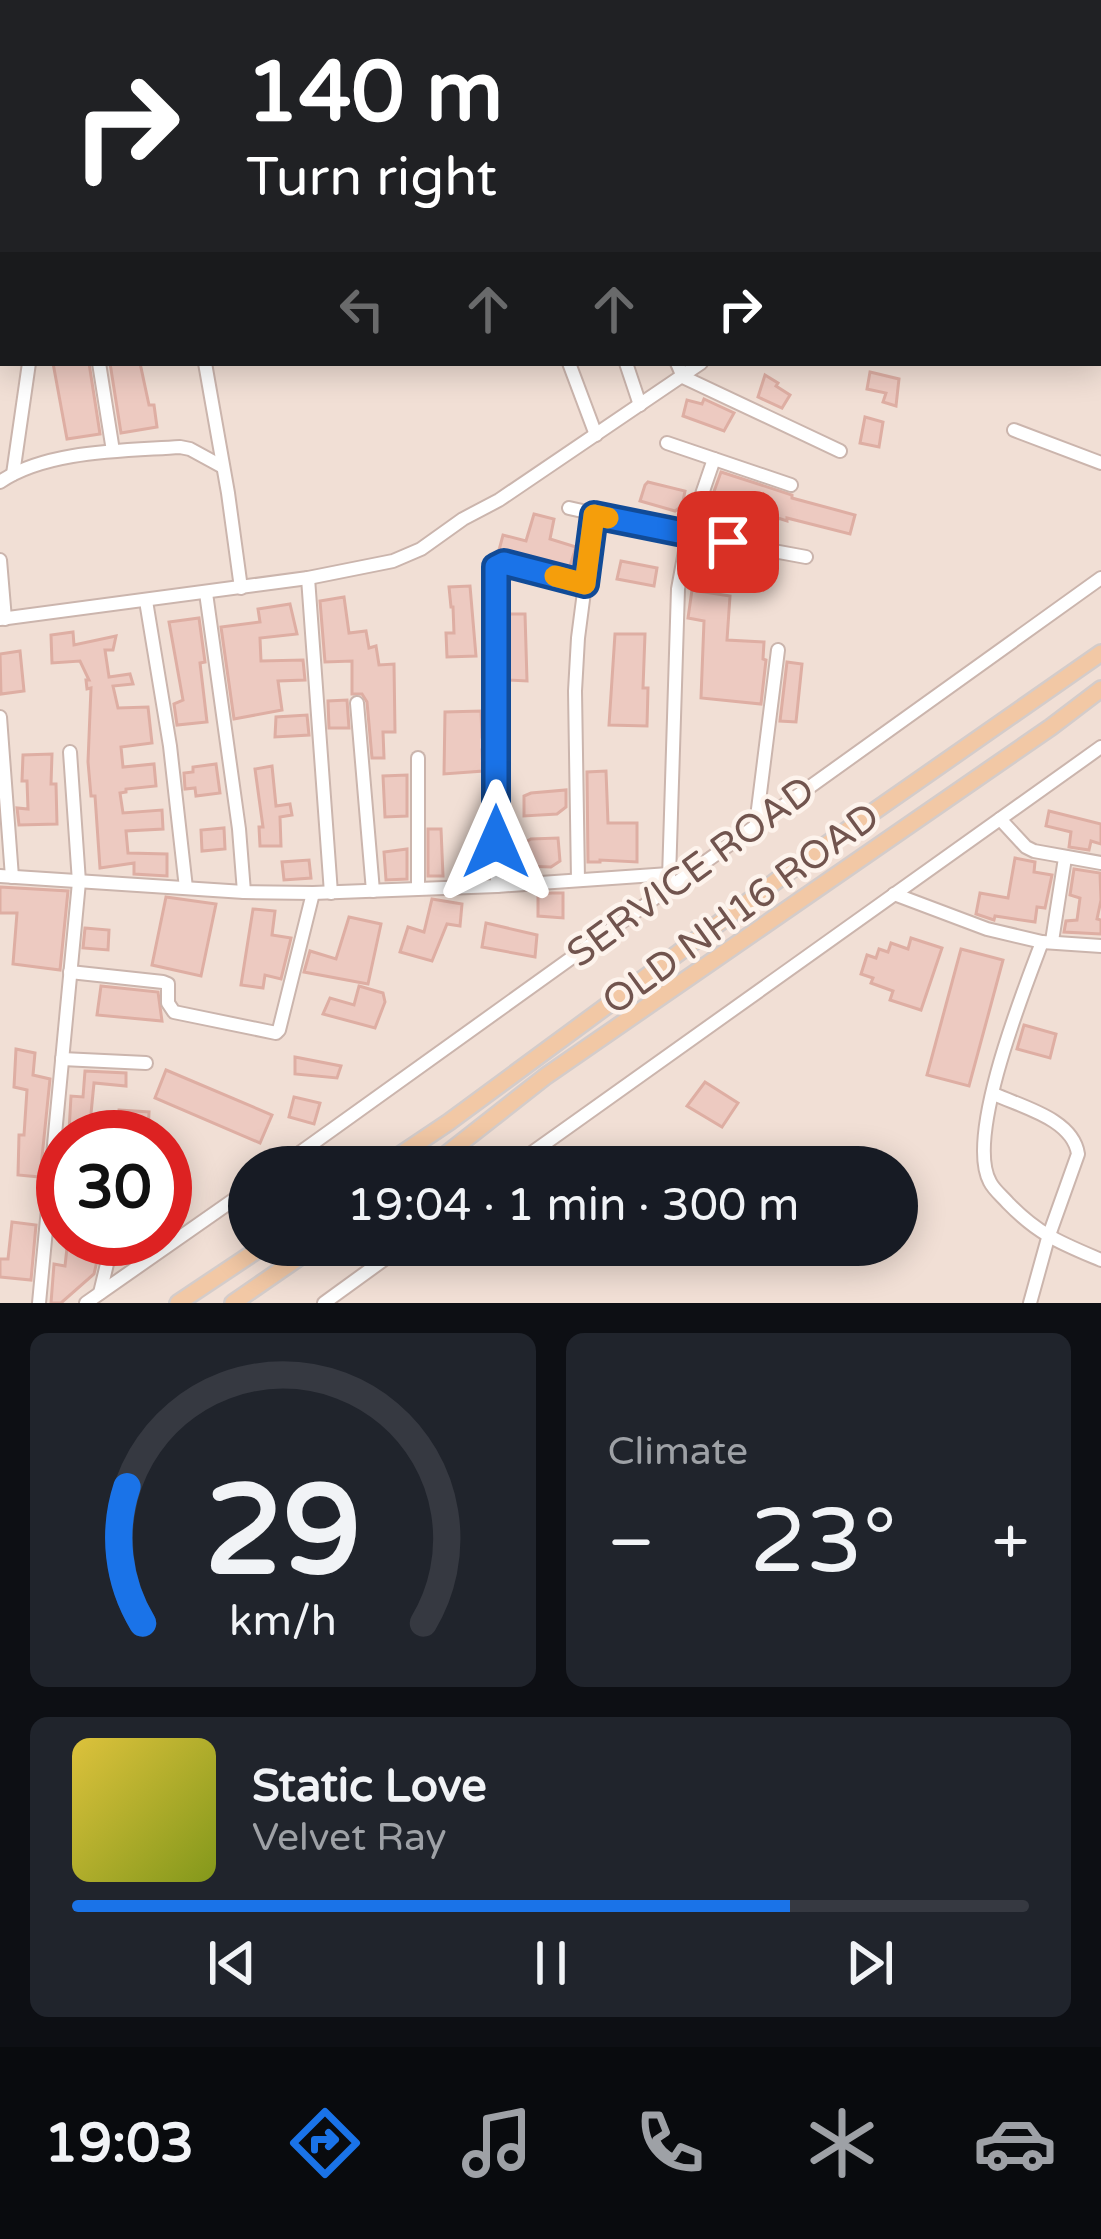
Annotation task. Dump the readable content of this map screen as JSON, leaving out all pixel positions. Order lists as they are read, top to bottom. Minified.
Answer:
{"streets":{"main road":["OLD NH16 ROAD"],"street":["SERVICE ROAD"]},"page":{"turn":["140 m","Turn right"],"limit":"30","trip":"19:04 · 1 min · 300 m","tile":"Climate","heat":["−","23°","+"],"song":["Static Love","Velvet Ray"],"tabs":"19:03","gauge":["29","km/h"]}}
